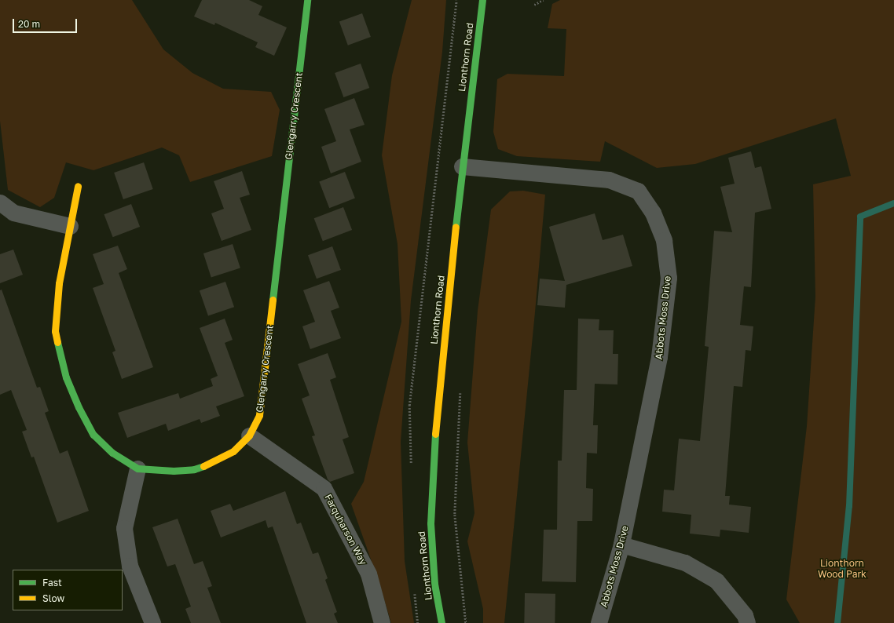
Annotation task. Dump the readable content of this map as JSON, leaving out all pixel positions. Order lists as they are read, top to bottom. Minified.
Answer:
{"streets":{"street":["Lionthorn Road","Glengarry Crescent","Abbots Moss Drive","Farquharson Way"]},"crossings":[["Lionthorn Road","Abbots Moss Drive"],["Glengarry Crescent","Farquharson Way"]],"parks":["Lionthorn Wood Park"],"legend":["Fast","Slow"],"scale_bar":"20 m"}
